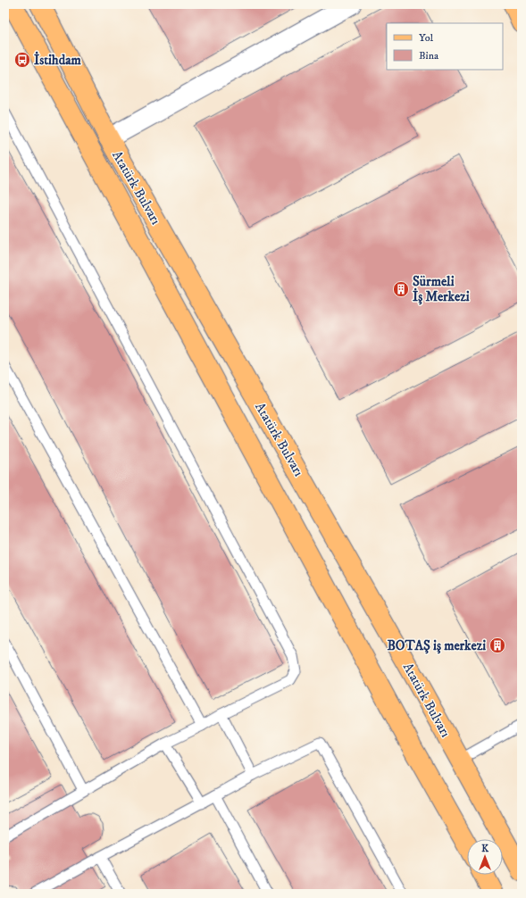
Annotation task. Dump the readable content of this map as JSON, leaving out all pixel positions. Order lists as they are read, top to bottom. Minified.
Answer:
{"streets":{"main road":["Atatürk Bulvarı"]},"places":{"bus stop":["İstihdam"],"building":["Sürmeli İş Merkezi","BOTAŞ iş merkezi"]},"legend":["Yol","Bina"],"north":"top"}
